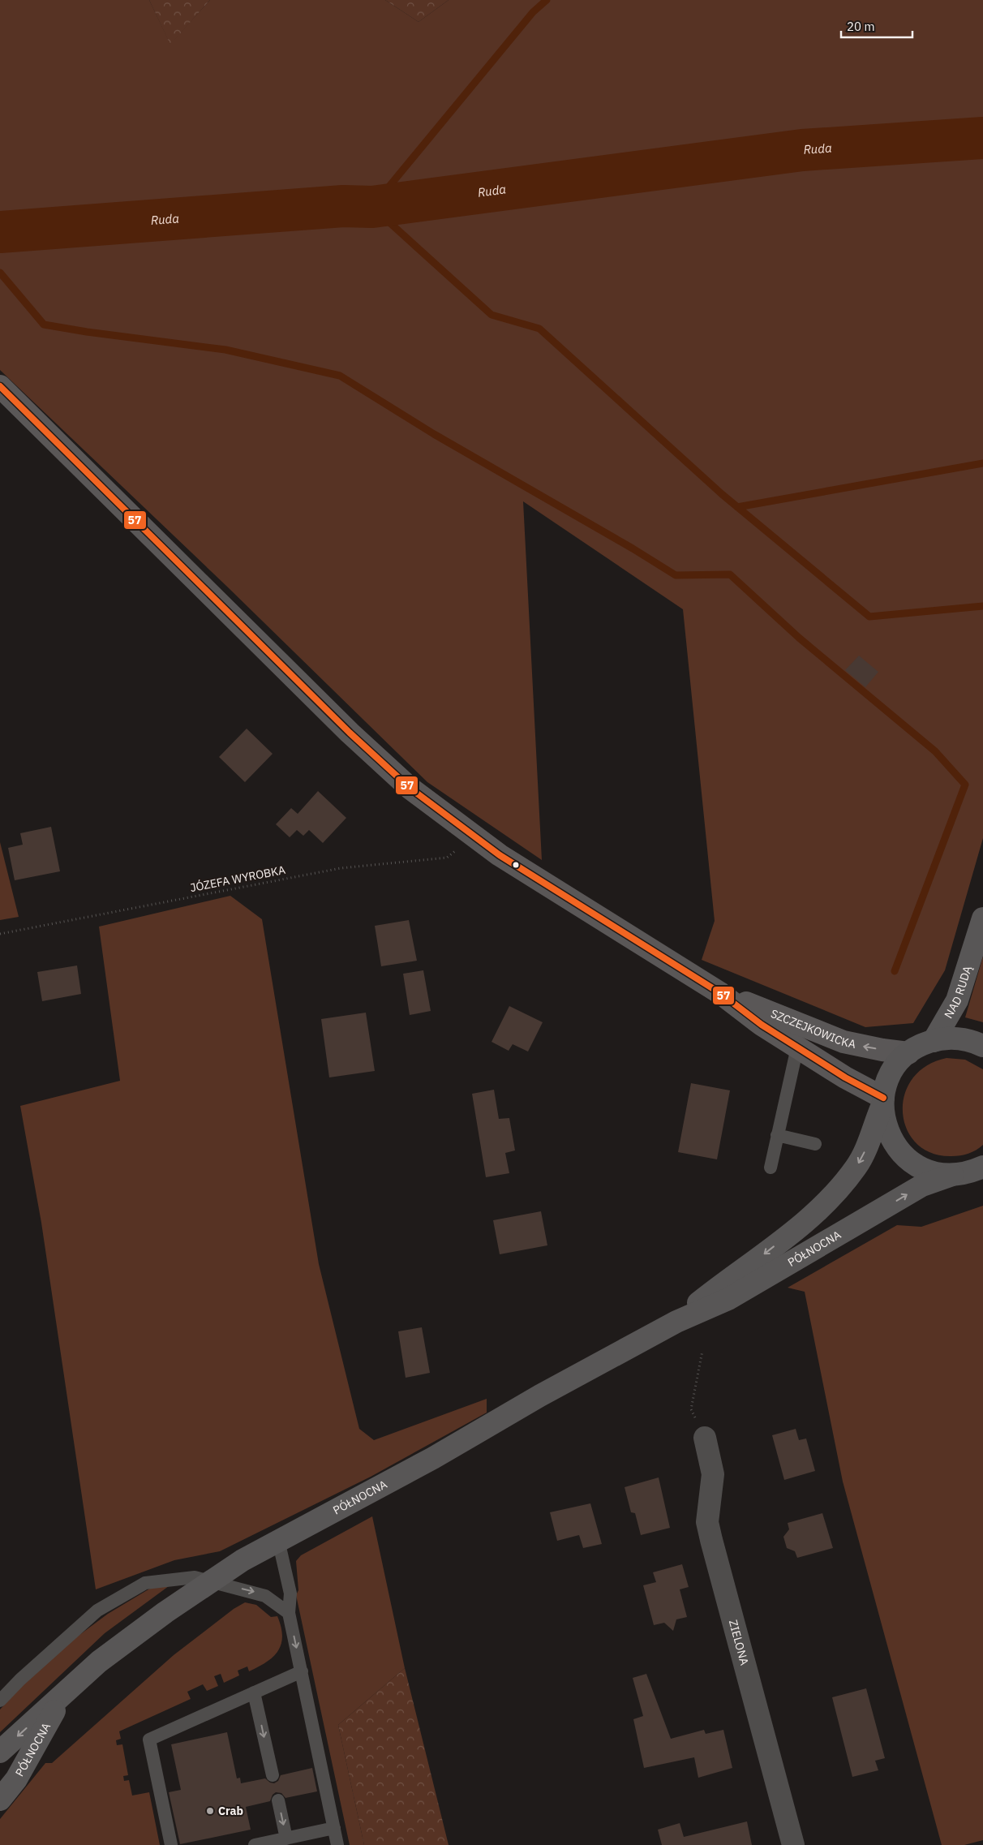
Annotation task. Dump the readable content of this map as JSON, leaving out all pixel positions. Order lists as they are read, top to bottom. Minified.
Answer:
{"streets":{"main road":["NAD RUDĄ","SZCZEJKOWICKA","PÓŁNOCNA"],"street":["ZIELONA"],"path":["JÓZEFA WYROBKA"]},"crossings":[["JÓZEFA WYROBKA","SZCZEJKOWICKA"],["SZCZEJKOWICKA","PÓŁNOCNA"]],"water":["Ruda"],"places":["Crab"],"lines":["transit line 57"],"scale_bar":"20 m"}
